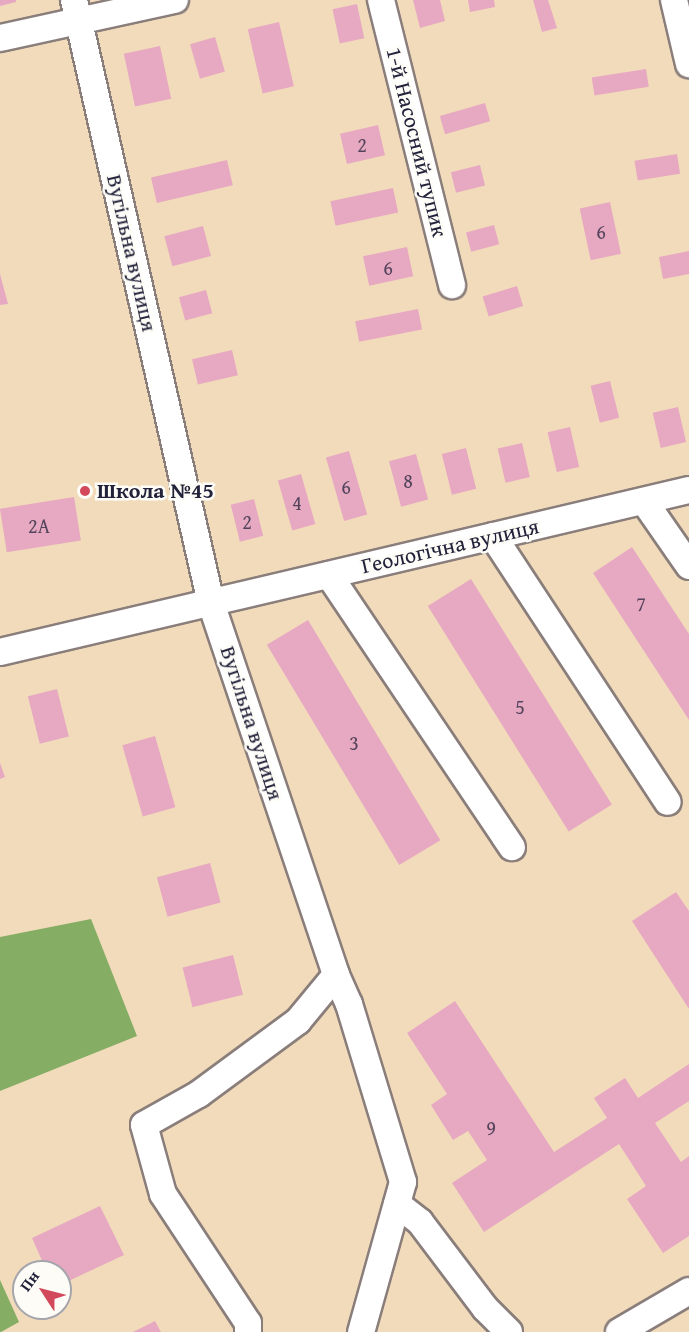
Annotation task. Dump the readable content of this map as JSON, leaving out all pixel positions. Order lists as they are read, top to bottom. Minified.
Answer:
{"streets":{"street":["1-й Насосний тупик","Вугільна вулиця","Геологічна вулиця"]},"crossings":[["Вугільна вулиця","Геологічна вулиця"]],"places":["Школа №45"],"house_numbers":["2","6","6","8","6","4","2","2А","7","5","3","9"],"north":"top left"}
